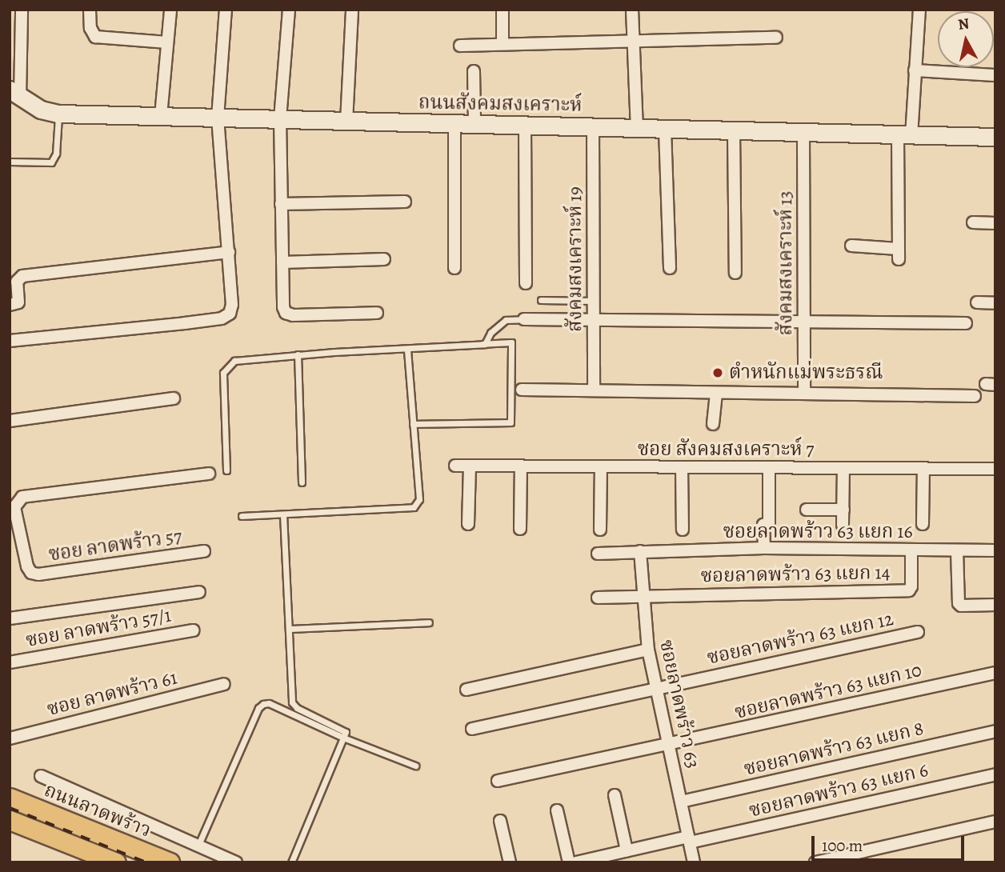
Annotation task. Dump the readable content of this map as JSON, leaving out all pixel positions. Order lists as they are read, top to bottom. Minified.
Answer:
{"streets":{"main road":["ถนนสังคมสงเคราะห์","ถนนลาดพร้าว"],"street":["สังคมสงเคราะห์ 19","สังคมสงเคราะห์ 13","ซอย สังคมสงเคราะห์ 7","ซอยลาดพร้าว 63 แยก 16","ซอย ลาดพร้าว 57","ซอยลาดพร้าว 63 แยก 14","ซอย ลาดพร้าว 57/1","ซอยลาดพร้าว 63 แยก 12","ซอยลาดพร้าว 63 แยก 10","ซอย ลาดพร้าว 61","ซอยลาดพร้าว 63","ซอยลาดพร้าว 63 แยก 8","ซอยลาดพร้าว 63 แยก 6"]},"crossings":[["ถนนสังคมสงเคราะห์","สังคมสงเคราะห์ 19"],["ถนนสังคมสงเคราะห์","สังคมสงเคราะห์ 13"],["ซอยลาดพร้าว 63 แยก 16","ซอยลาดพร้าว 63 แยก 14"],["ซอยลาดพร้าว 63 แยก 16","ซอยลาดพร้าว 63"],["ซอยลาดพร้าว 63 แยก 14","ซอยลาดพร้าว 63"],["ซอยลาดพร้าว 63 แยก 12","ซอยลาดพร้าว 63"],["ซอยลาดพร้าว 63 แยก 10","ซอยลาดพร้าว 63"],["ซอยลาดพร้าว 63","ซอยลาดพร้าว 63 แยก 8"],["ซอยลาดพร้าว 63","ซอยลาดพร้าว 63 แยก 6"]],"places":["ตำหนักแม่พระธรณี"],"scale_bar":"100 m","north":"top"}
